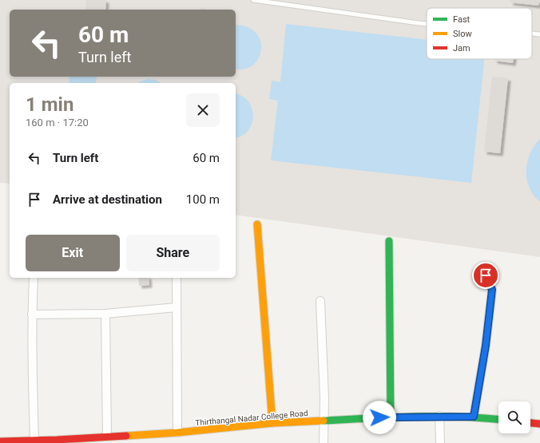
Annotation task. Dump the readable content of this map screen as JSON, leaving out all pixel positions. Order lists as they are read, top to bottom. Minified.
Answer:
{"streets":{"street":["Thirthangal Nadar College Road"]},"legend":["Fast","Slow","Jam"],"page":{"turn":["60 m","Turn left"],"heading":["1 min","160 m · 17:20"],"list":[{"name":"Turn left","value":"60 m"},{"name":"Arrive at destination","value":"100 m"}],"buttons":["Exit","Share"]}}
